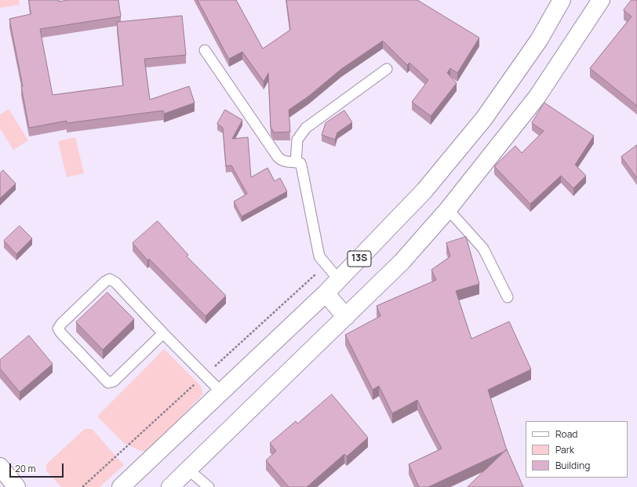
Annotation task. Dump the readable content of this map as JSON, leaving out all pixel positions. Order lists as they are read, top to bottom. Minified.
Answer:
{"streets":{"main road":["13S"]},"legend":["Road","Park","Building"],"scale_bar":"20 m"}
